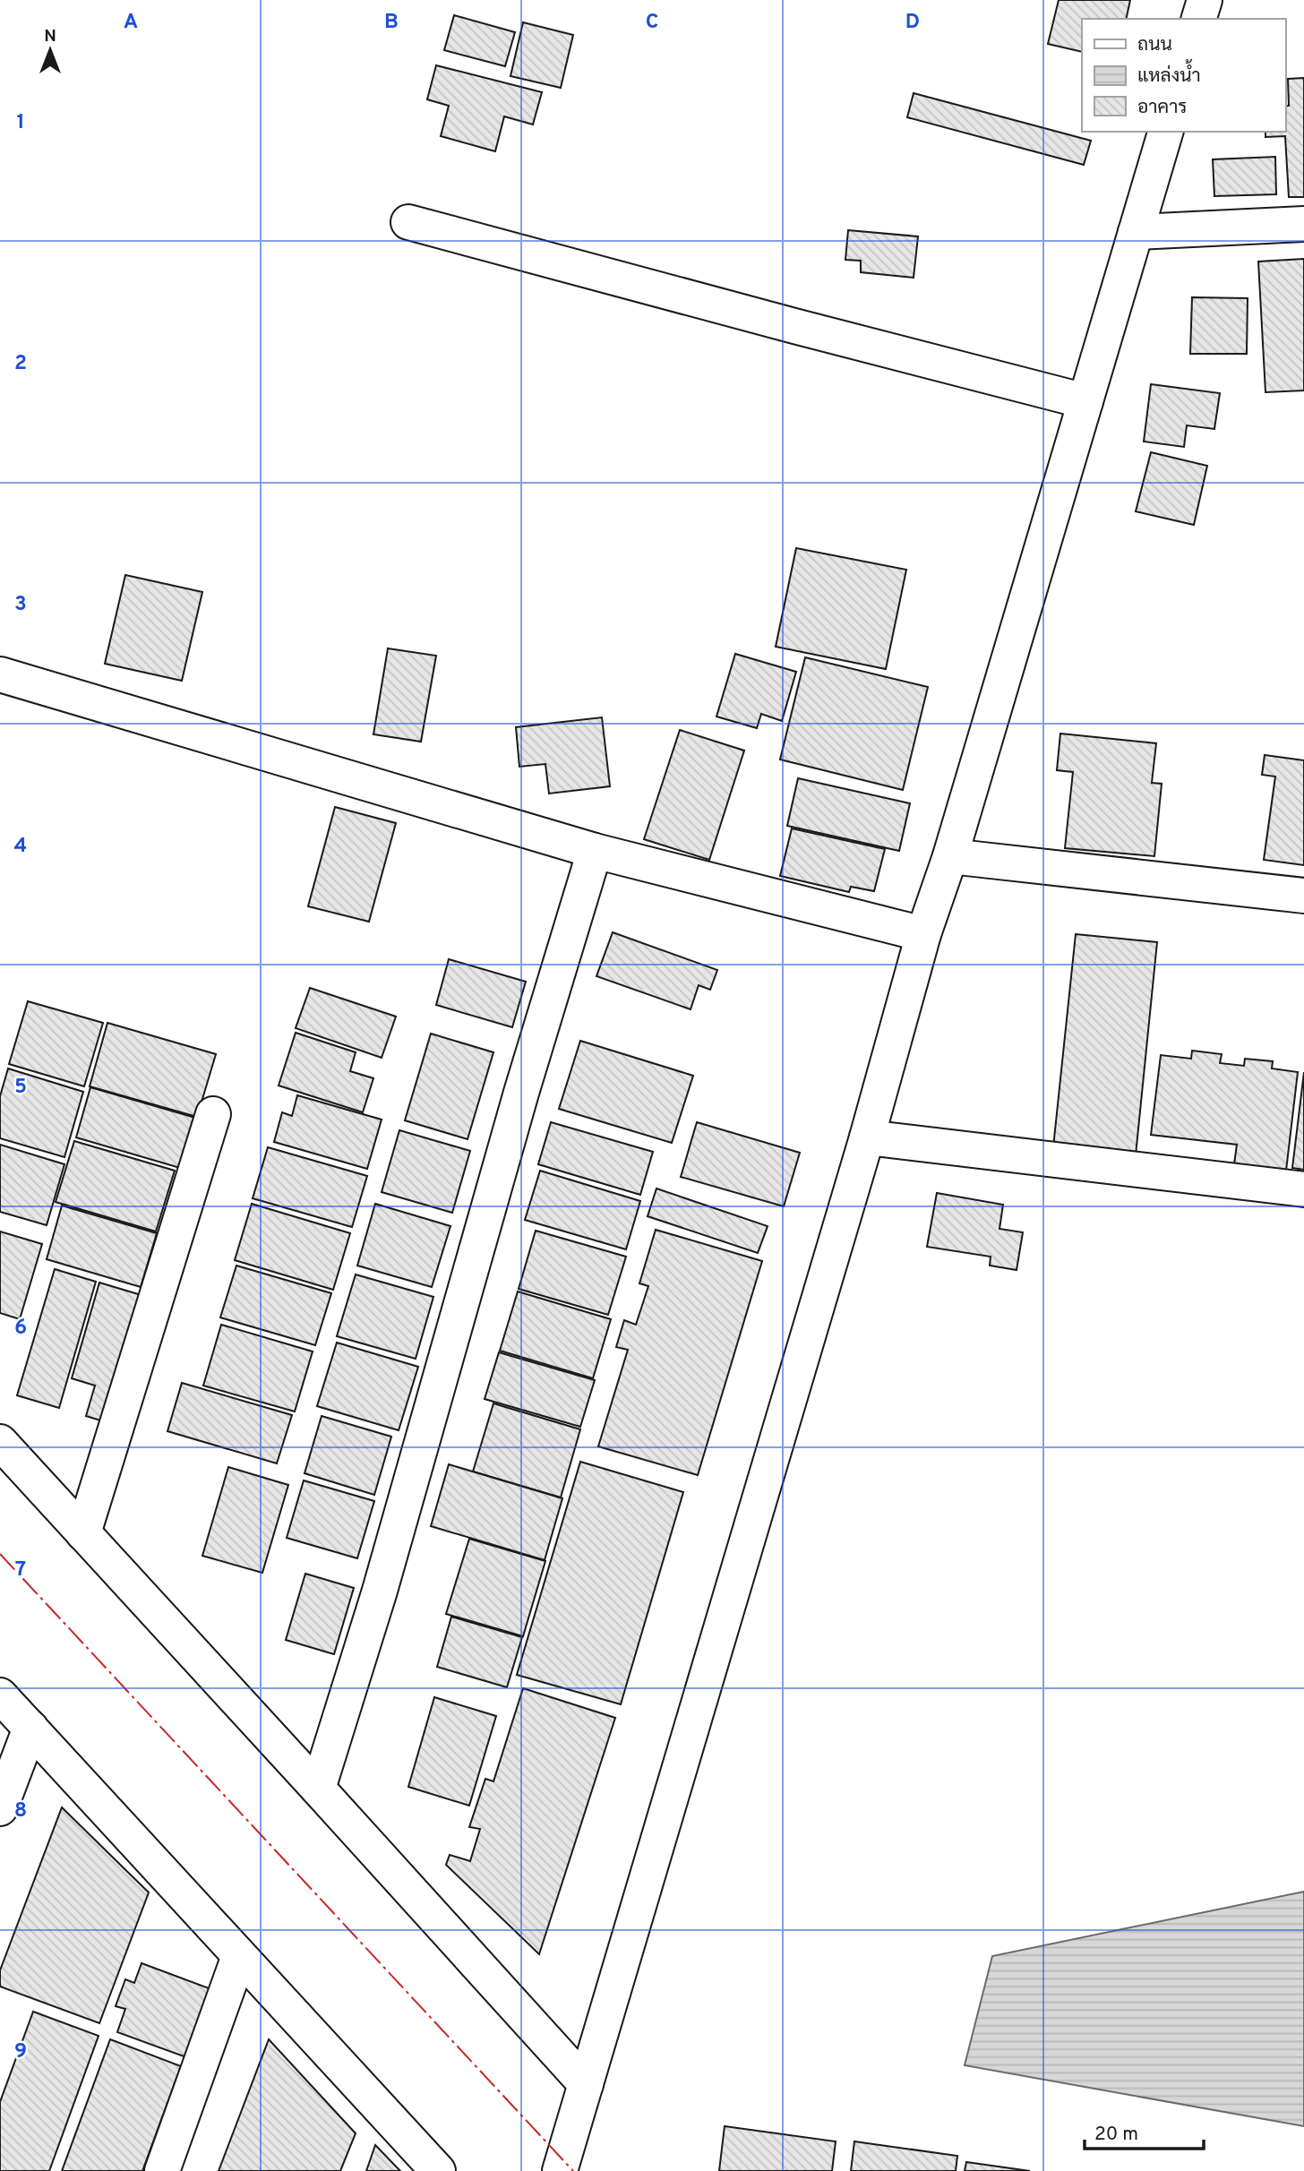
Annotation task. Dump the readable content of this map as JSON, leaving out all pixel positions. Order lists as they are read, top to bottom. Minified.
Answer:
{"legend":["ถนน","แหล่งน้ำ","อาคาร"],"scale_bar":"20 m","north":"top","grid":{"columns":["A","B","C","D"],"rows":["1","2","3","4","5","6","7","8","9"]}}
